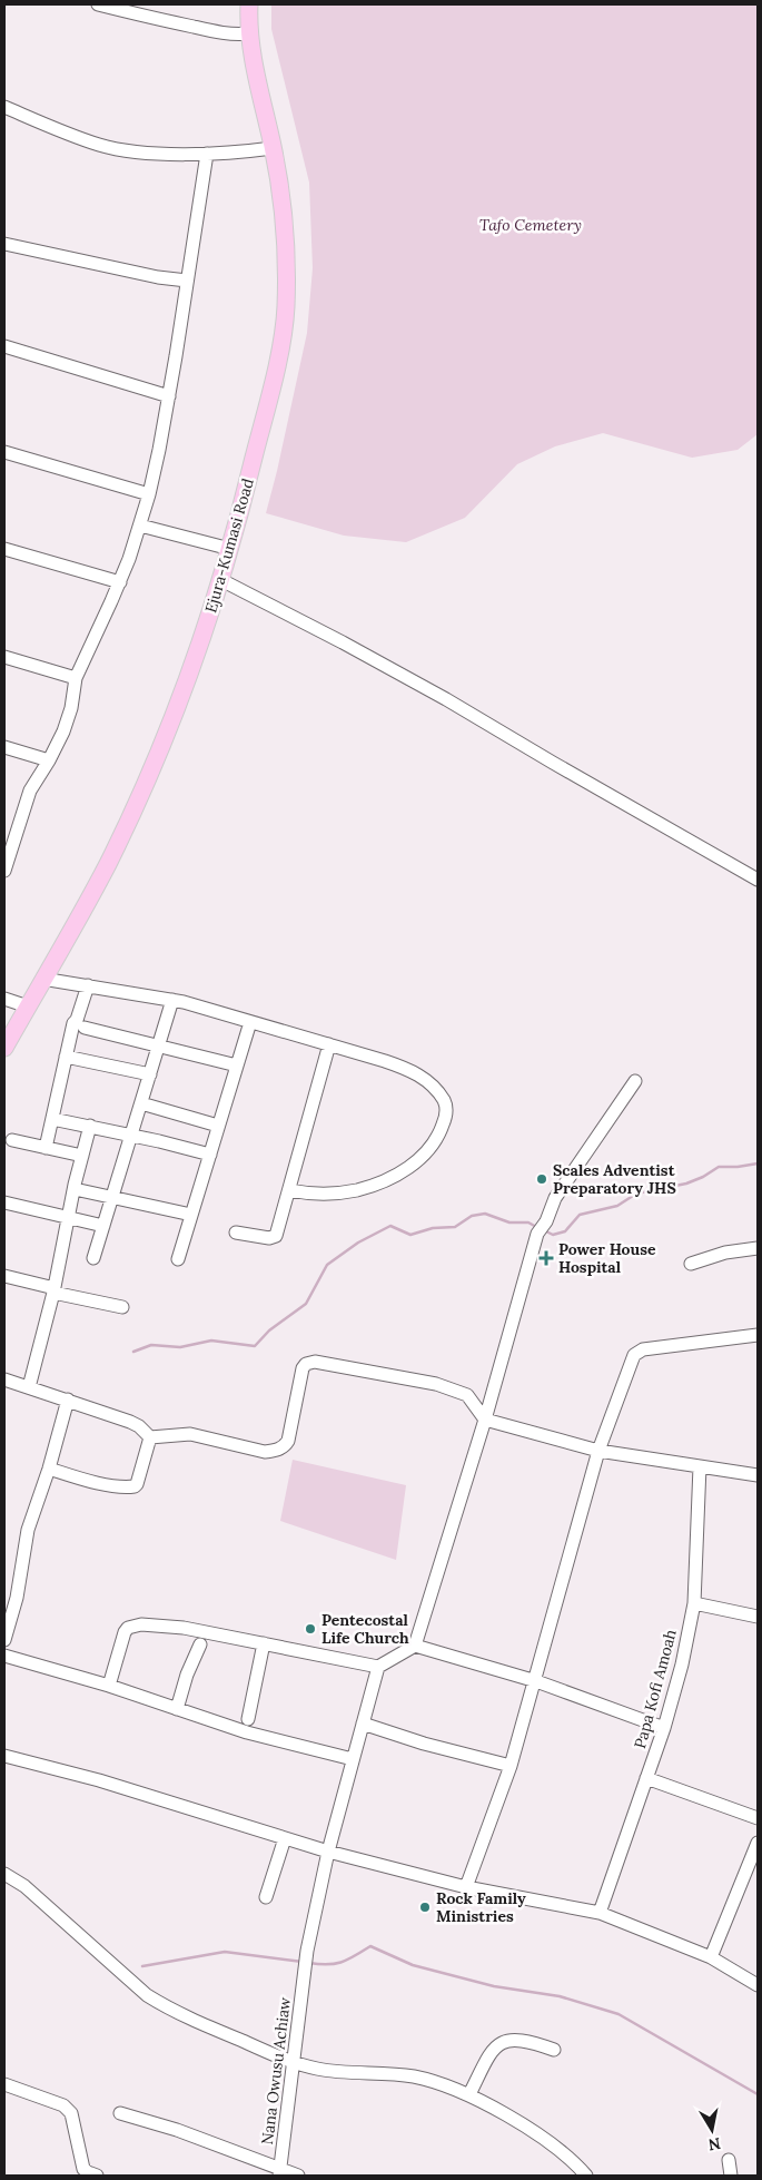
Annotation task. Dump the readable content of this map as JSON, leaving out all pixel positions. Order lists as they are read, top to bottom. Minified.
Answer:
{"streets":{"main road":["Ejura-Kumasi Road"],"street":["Papa Kofi Amoah","Nana Owusu Achiaw"]},"parks":["Tafo Cemetery"],"places":{"other":["Scales Adventist Preparatory JHS","Pentecostal Life Church","Rock Family Ministries"],"health":["Power House Hospital"]},"north":"bottom"}
